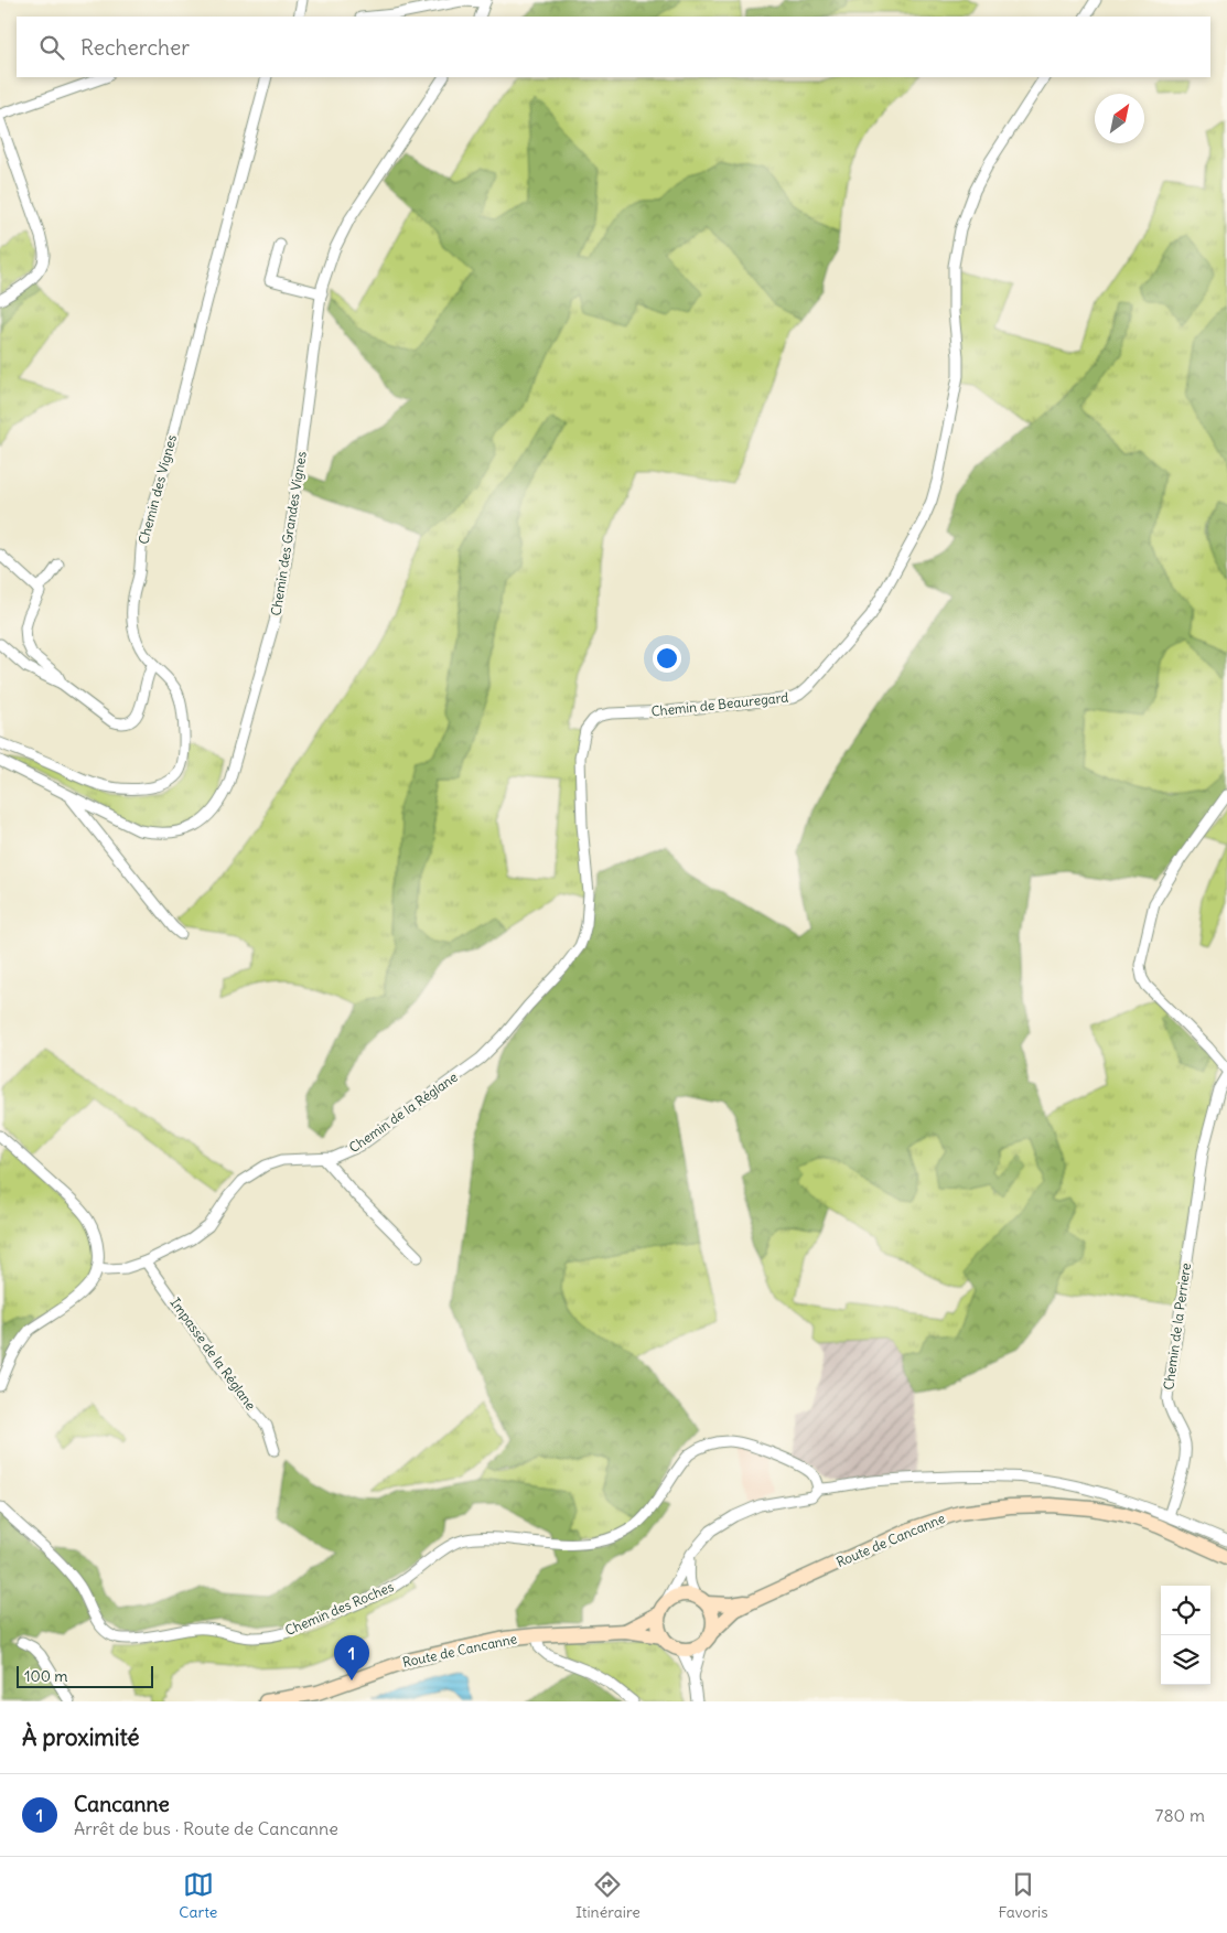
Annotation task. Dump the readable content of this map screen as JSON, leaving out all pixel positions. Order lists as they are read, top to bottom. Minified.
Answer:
{"streets":{"main road":["Route de Cancanne"],"street":["Chemin des Vignes","Chemin des Grandes Vignes","Chemin de Beauregard","Chemin de la Réglane","Chemin de la Perriere","Impasse de la Réglane","Chemin des Roches"]},"crossings":[["Chemin de Beauregard","Chemin de la Réglane"],["Chemin de la Réglane","Impasse de la Réglane"]],"scale_bar":"100 m","north":"top right","page":{"search":"Rechercher","pins":"1","scale":"100 m","heading":"À proximité","list":[{"mark":"1","name":"Cancanne","note":"Arrêt de bus · Route de Cancanne","value":"780 m"}],"nav":["Carte","Itinéraire","Favoris"]}}
